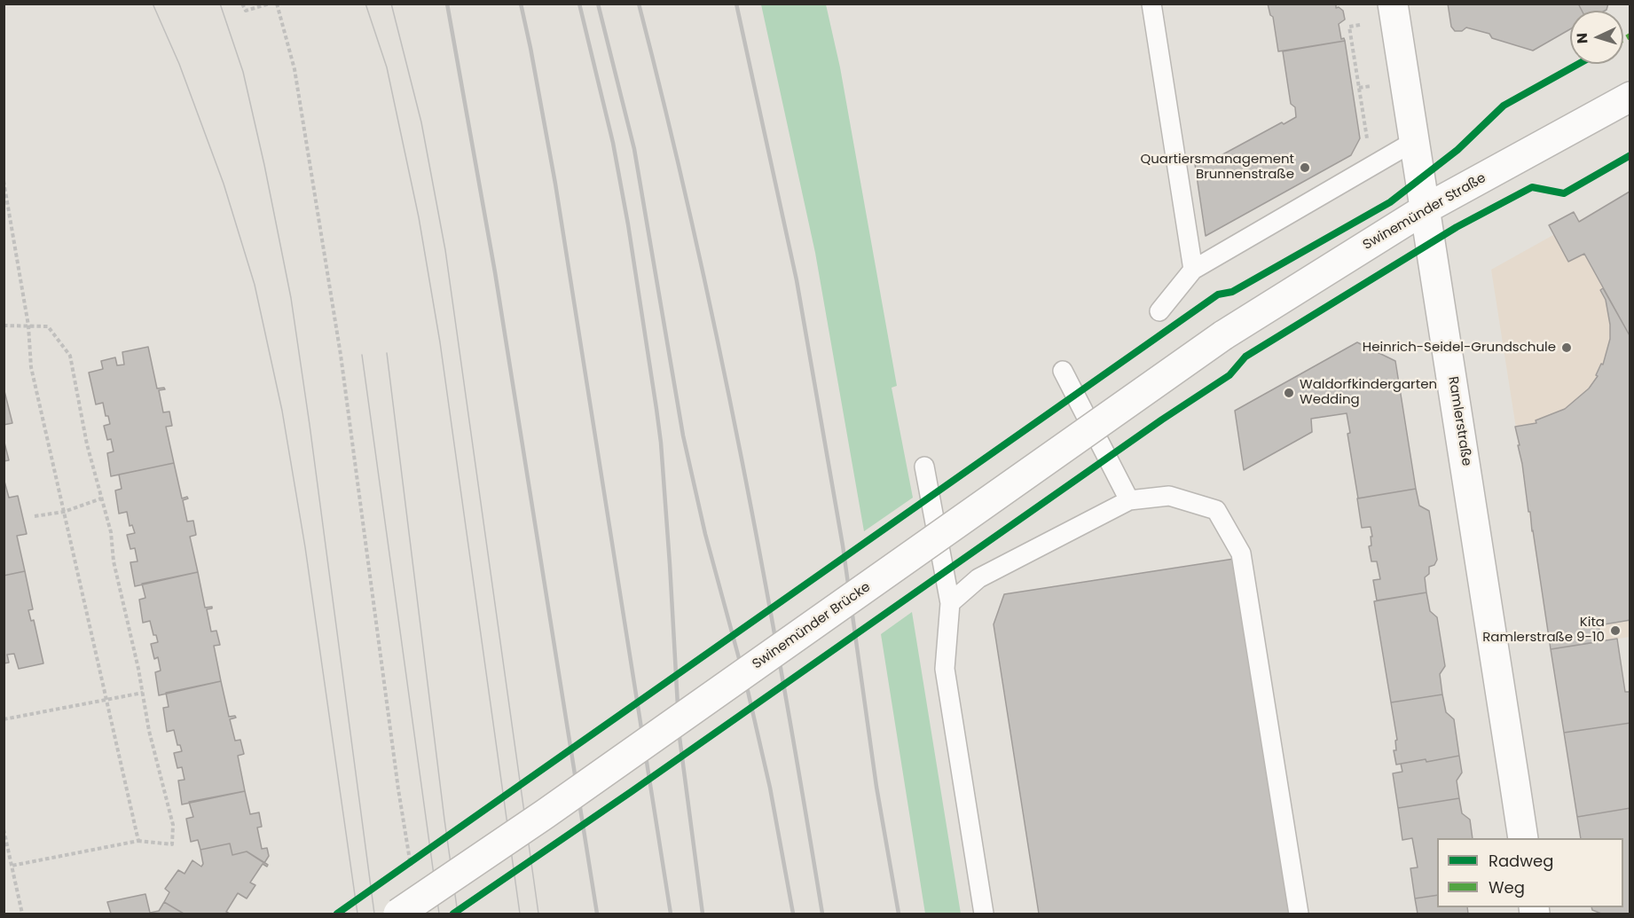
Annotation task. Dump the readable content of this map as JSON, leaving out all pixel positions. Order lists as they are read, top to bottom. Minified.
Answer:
{"streets":{"street":["Swinemünder Straße","Ramlerstraße","Swinemünder Brücke"]},"crossings":[["Swinemünder Straße","Ramlerstraße"],["Swinemünder Straße","Swinemünder Brücke"]],"places":["Quartiersmanagement Brunnenstraße","Heinrich-Seidel-Grundschule","Waldorfkindergarten Wedding","Kita Ramlerstraße 9-10"],"legend":["Radweg","Weg"],"north":"left"}
